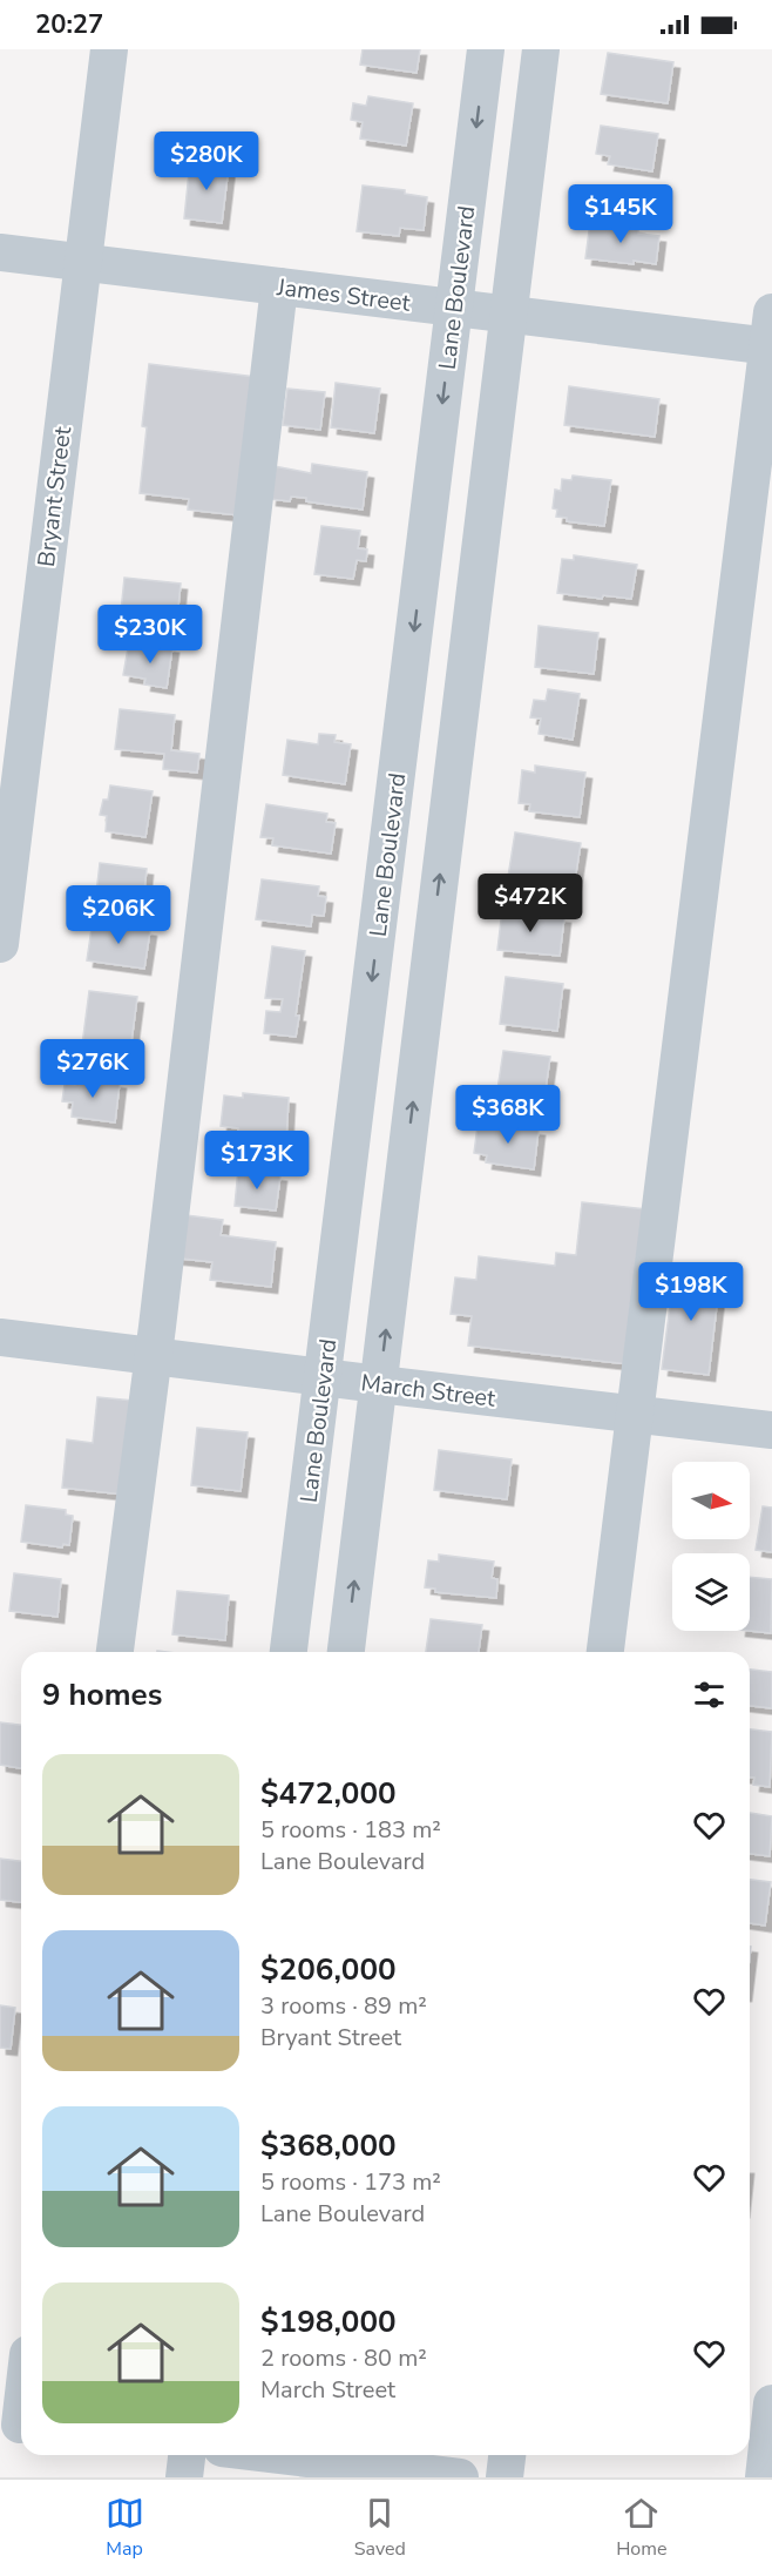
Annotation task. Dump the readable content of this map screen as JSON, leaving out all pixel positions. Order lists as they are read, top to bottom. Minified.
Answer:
{"streets":{"street":["Lane Boulevard","James Street","Bryant Street","March Street"]},"crossings":[["Lane Boulevard","James Street"],["Lane Boulevard","March Street"],["James Street","Bryant Street"]],"north":"right","page":{"status":"20:27","price":["$280K","$145K","$230K","$472K","$206K","$276K","$368K","$173K","$198K"],"heading":"9 homes","list":[{"name":"$472,000","note":"5 rooms · 183 m² · Lane Boulevard"},{"name":"$206,000","note":"3 rooms · 89 m² · Bryant Street"},{"name":"$368,000","note":"5 rooms · 173 m² · Lane Boulevard"},{"name":"$198,000","note":"2 rooms · 80 m² · March Street"}],"tabs":["Map","Saved","Home"]}}
